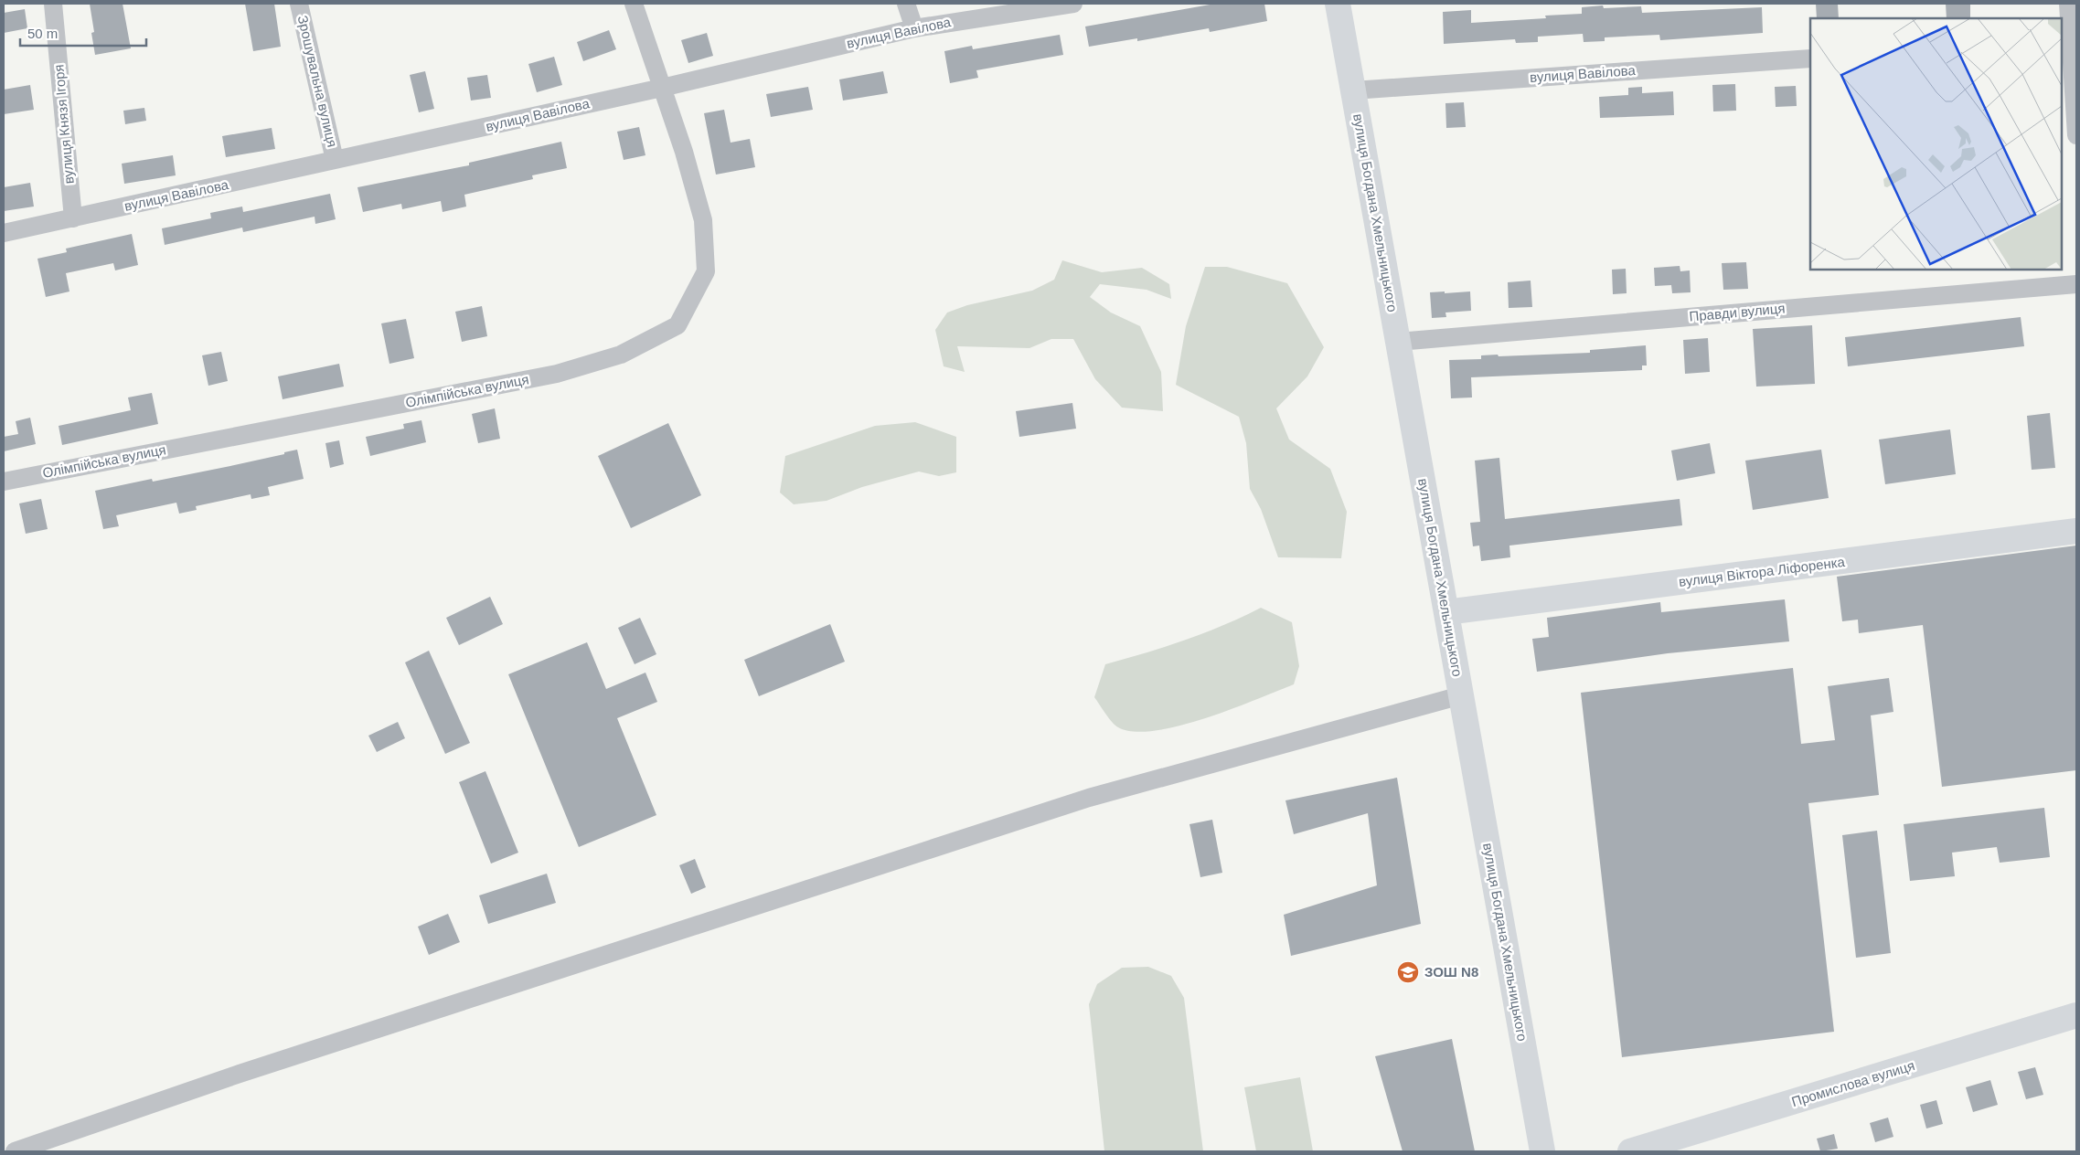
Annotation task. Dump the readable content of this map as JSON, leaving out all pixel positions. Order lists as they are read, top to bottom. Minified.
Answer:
{"streets":{"street":["вулиця Вавілова","Зрошувальна вулиця","вулиця Князя Ігоря","вулиця Богдана Хмельницького","Правди вулиця","Олімпійська вулиця","вулиця Віктора Ліфоренка","Промислова вулиця"]},"crossings":[["вулиця Вавілова","Зрошувальна вулиця"],["вулиця Вавілова","вулиця Князя Ігоря"],["вулиця Вавілова","вулиця Богдана Хмельницького"],["вулиця Вавілова","Олімпійська вулиця"],["вулиця Богдана Хмельницького","Правди вулиця"],["вулиця Богдана Хмельницького","вулиця Віктора Ліфоренка"]],"places":{"school or university":["ЗОШ N8"]},"scale_bar":"50 m"}
